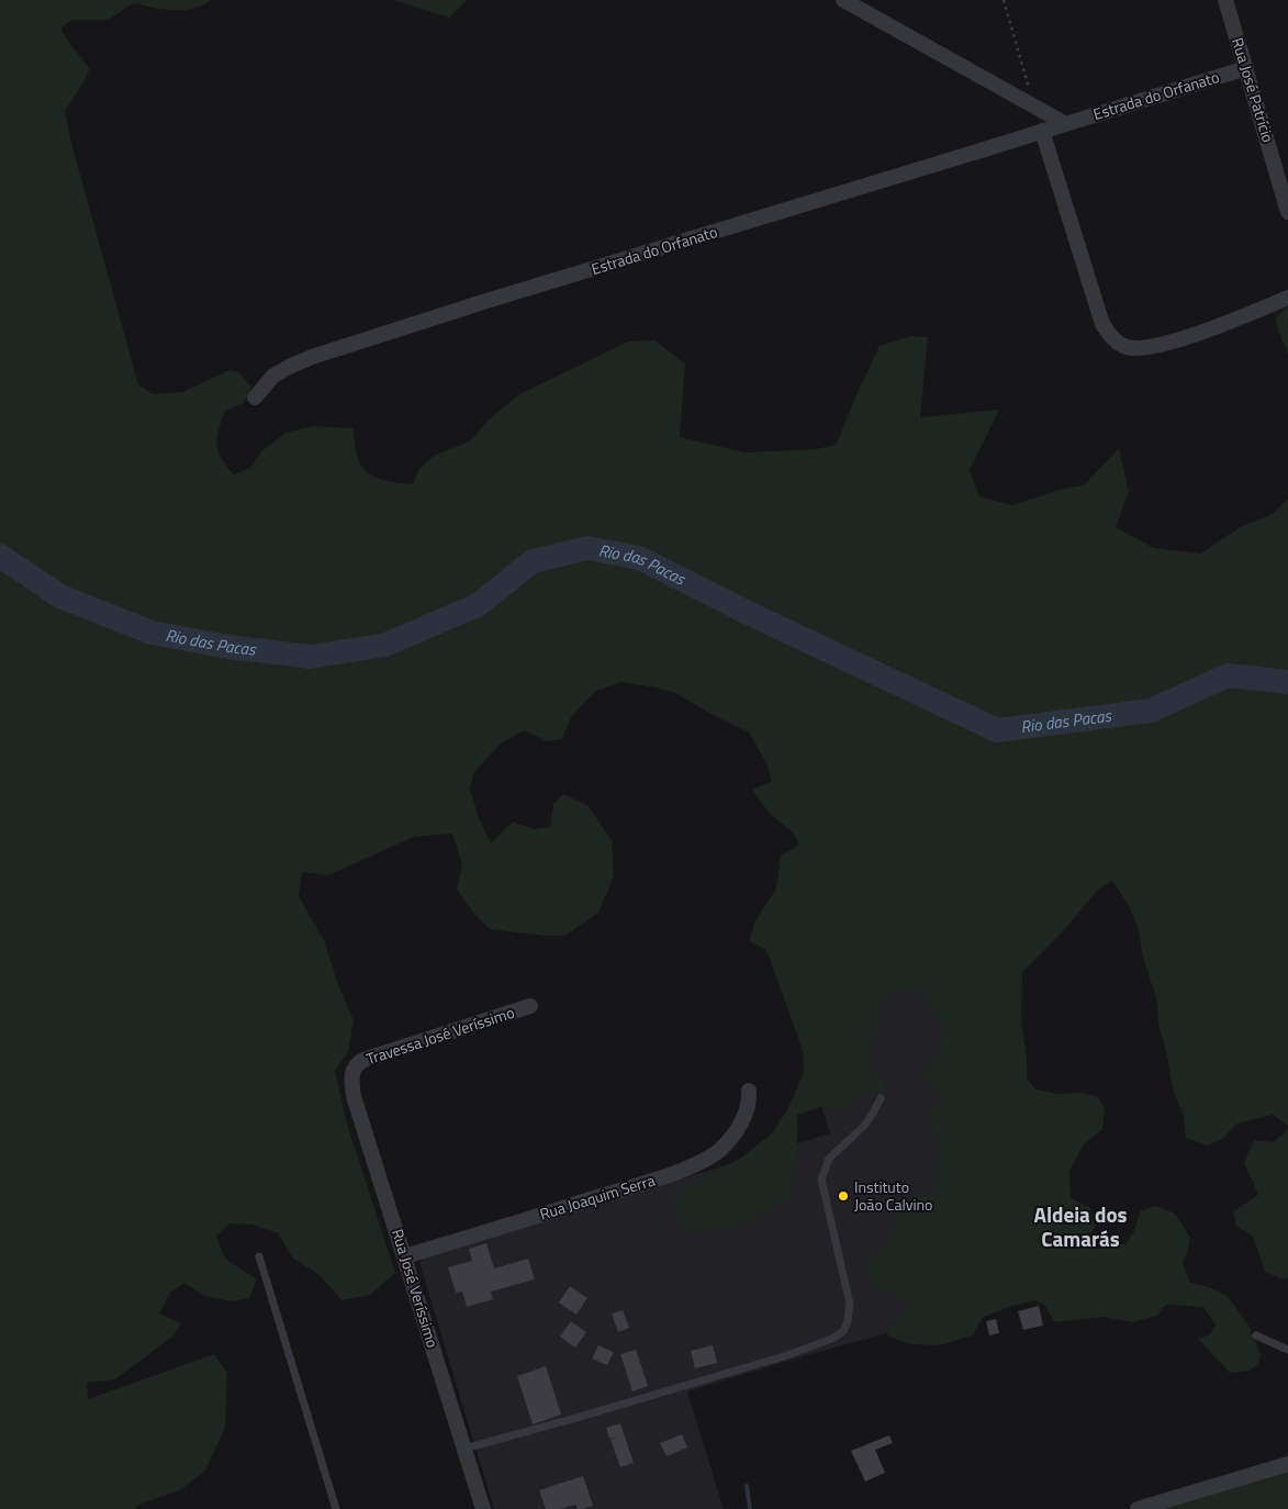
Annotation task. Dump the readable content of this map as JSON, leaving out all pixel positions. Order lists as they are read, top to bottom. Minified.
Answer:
{"streets":{"street":["Rua José Patrício","Estrada do Orfanato","Travessa José Veríssimo","Rua Joaquim Serra","Rua José Veríssimo"]},"crossings":[["Rua José Patrício","Estrada do Orfanato"],["Travessa José Veríssimo","Rua José Veríssimo"],["Rua Joaquim Serra","Rua José Veríssimo"]],"districts":["Aldeia dos Camarás"],"water":["Rio das Pacas"],"places":["Instituto João Calvino"]}
